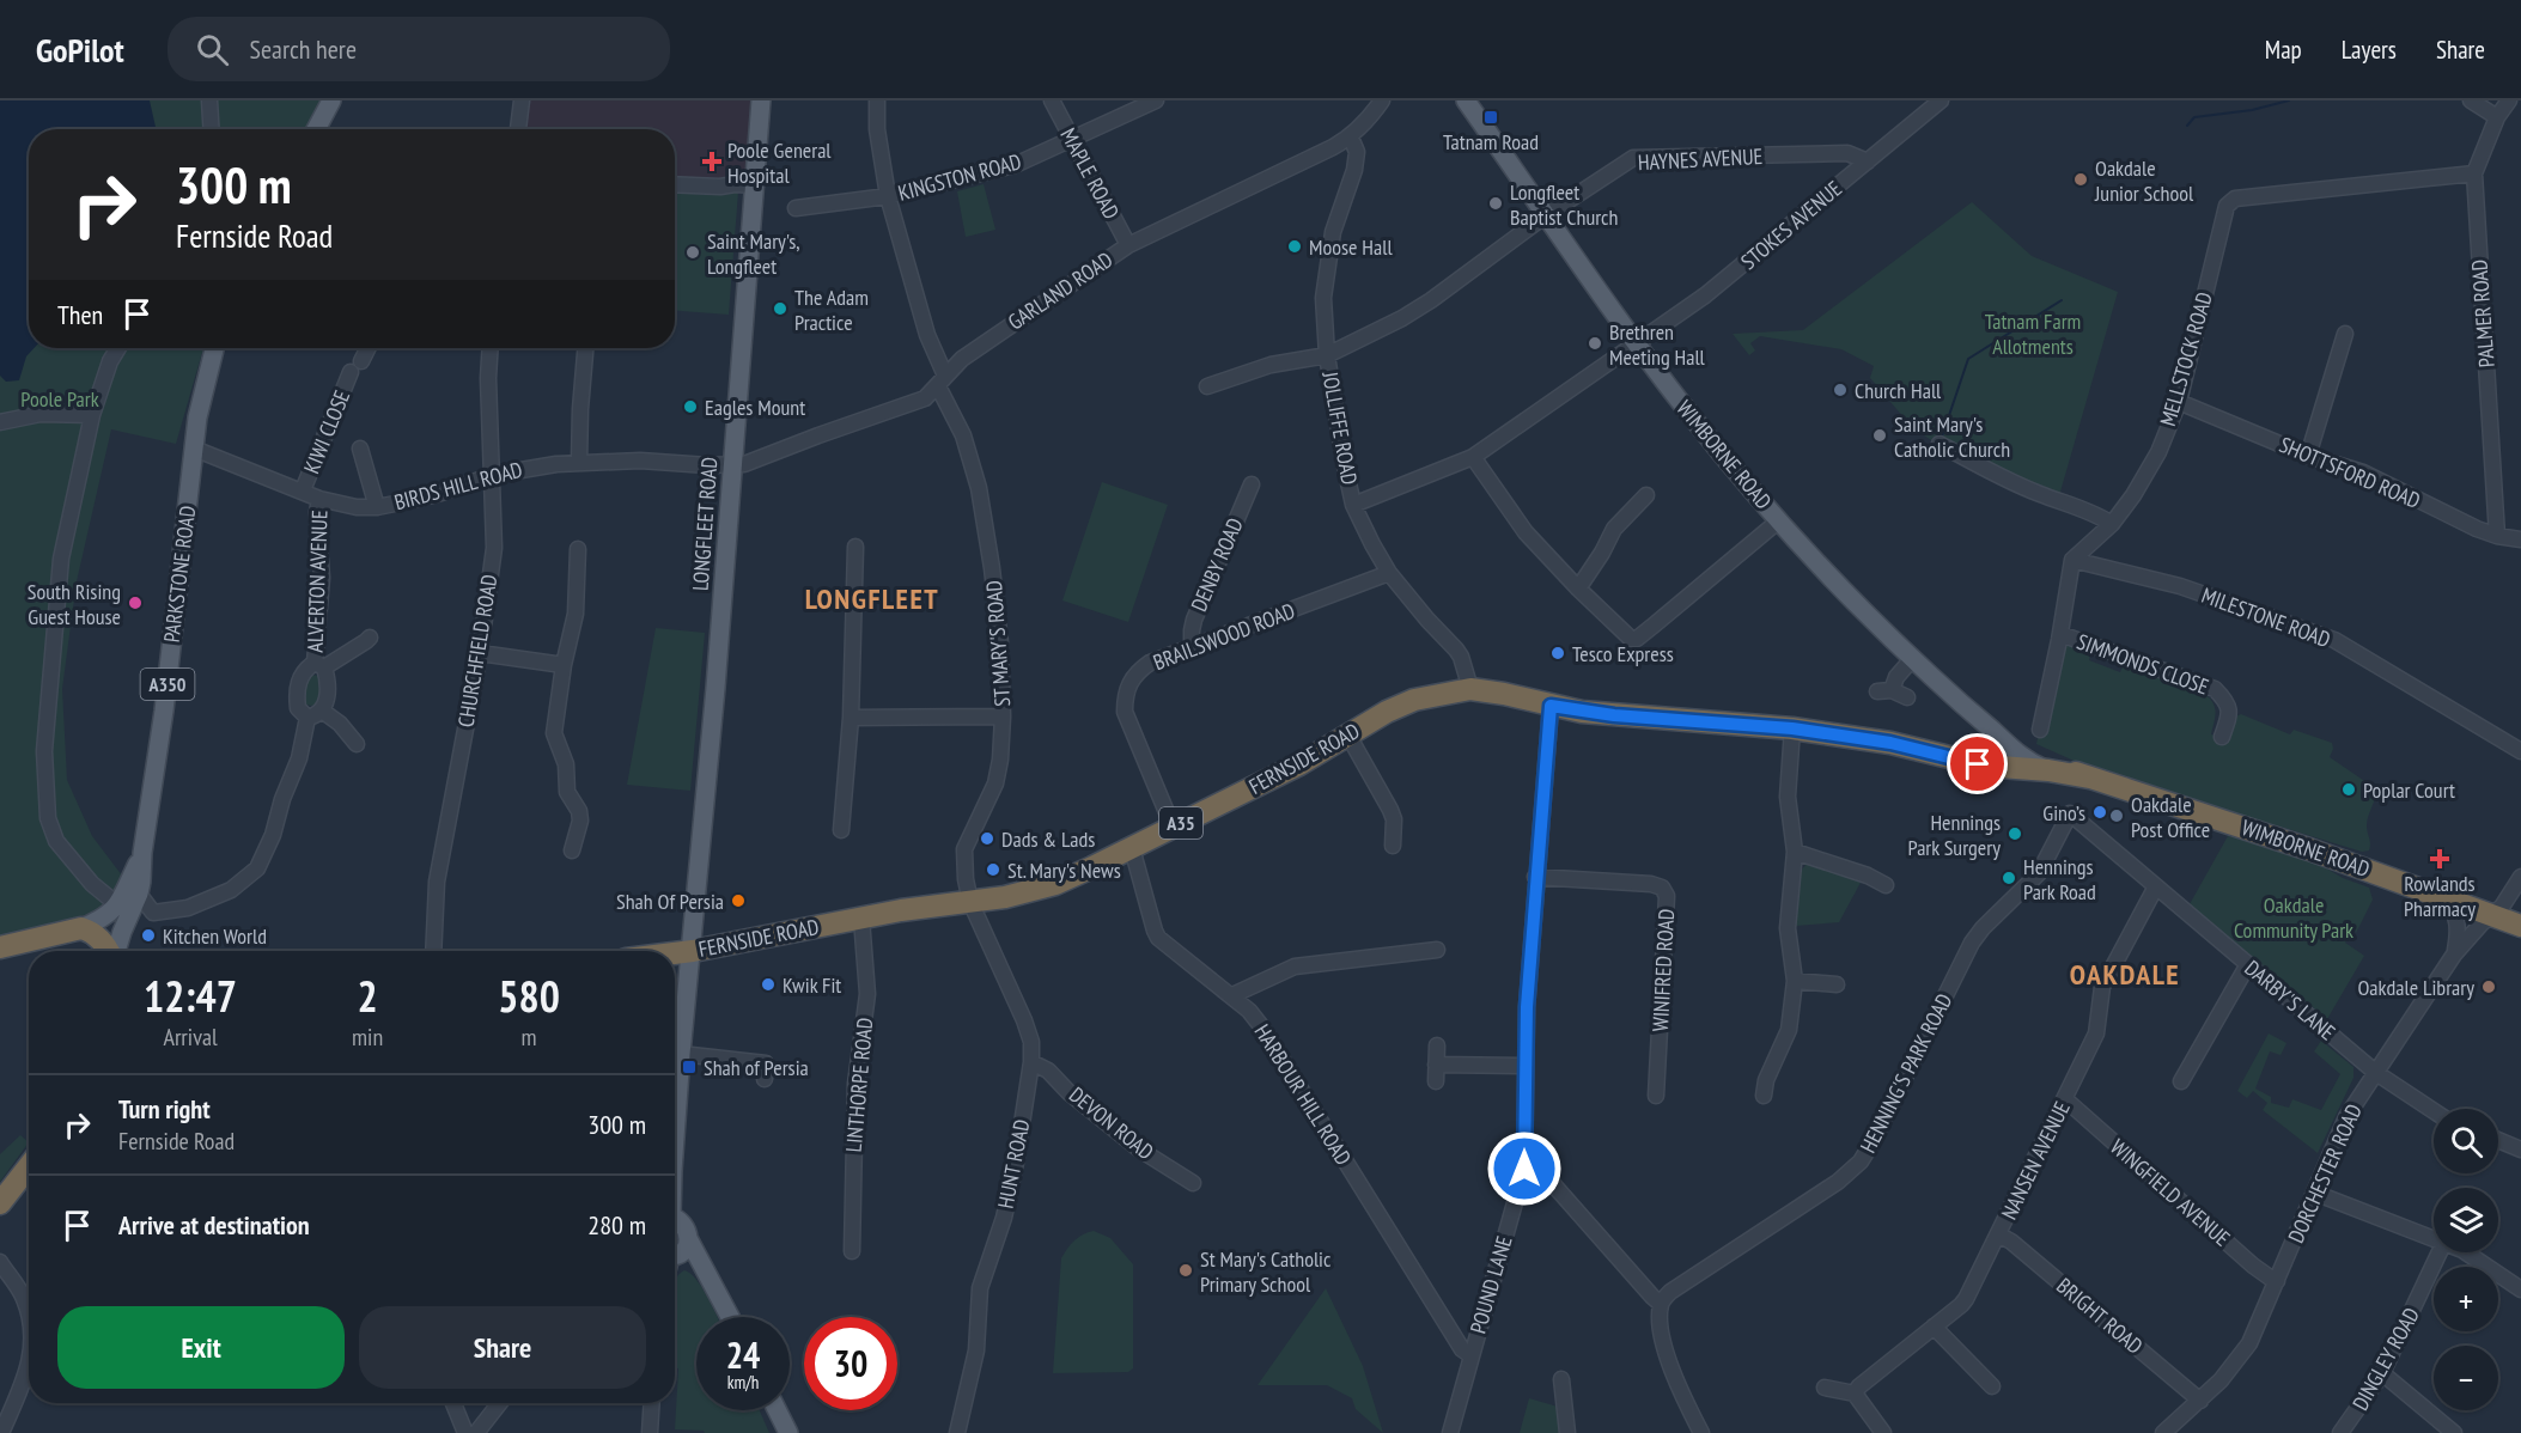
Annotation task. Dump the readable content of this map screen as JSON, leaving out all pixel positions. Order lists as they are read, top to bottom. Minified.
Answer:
{"streets":{"highway":["WIMBORNE ROAD","PARKSTONE ROAD","FERNSIDE ROAD","A35"],"main road":["LONGFLEET ROAD","A350"],"street":["HAYNES AVENUE","MAPLE ROAD","KINGSTON ROAD","STOKES AVENUE","GARLAND ROAD","PALMER ROAD","MELLSTOCK ROAD","JOLLIFFE ROAD","KIWI CLOSE","SHOTTSFORD ROAD","BIRDS HILL ROAD","DENBY ROAD","ALVERTON AVENUE","MILESTONE ROAD","BRAILSWOOD ROAD","ST MARY'S ROAD","CHURCHFIELD ROAD","SIMMONDS CLOSE","WINIFRED ROAD","DARBY'S LANE","HENNING'S PARK ROAD","LINTHORPE ROAD","HARBOUR HILL ROAD","DEVON ROAD","NANSEN AVENUE","HUNT ROAD","DORCHESTER ROAD","WINGFIELD AVENUE","POUND LANE","BRIGHT ROAD","DINGLEY ROAD"]},"crossings":[["HAYNES AVENUE","STOKES AVENUE"],["HAYNES AVENUE","JOLLIFFE ROAD"],["HAYNES AVENUE","WIMBORNE ROAD"],["MAPLE ROAD","KINGSTON ROAD"],["MAPLE ROAD","GARLAND ROAD"],["KINGSTON ROAD","ST MARY'S ROAD"],["STOKES AVENUE","JOLLIFFE ROAD"],["STOKES AVENUE","WIMBORNE ROAD"],["GARLAND ROAD","JOLLIFFE ROAD"],["GARLAND ROAD","BIRDS HILL ROAD"],["GARLAND ROAD","LONGFLEET ROAD"],["GARLAND ROAD","ST MARY'S ROAD"],["PALMER ROAD","MELLSTOCK ROAD"],["PALMER ROAD","SHOTTSFORD ROAD"],["MELLSTOCK ROAD","SHOTTSFORD ROAD"],["MELLSTOCK ROAD","MILESTONE ROAD"],["JOLLIFFE ROAD","BRAILSWOOD ROAD"],["JOLLIFFE ROAD","FERNSIDE ROAD"],["KIWI CLOSE","BIRDS HILL ROAD"],["WIMBORNE ROAD","FERNSIDE ROAD"],["WIMBORNE ROAD","DORCHESTER ROAD"],["BIRDS HILL ROAD","LONGFLEET ROAD"],["BIRDS HILL ROAD","PARKSTONE ROAD"],["BIRDS HILL ROAD","ALVERTON AVENUE"],["BIRDS HILL ROAD","CHURCHFIELD ROAD"],["LONGFLEET ROAD","FERNSIDE ROAD"],["DENBY ROAD","BRAILSWOOD ROAD"],["PARKSTONE ROAD","ALVERTON AVENUE"],["BRAILSWOOD ROAD","FERNSIDE ROAD"],["ST MARY'S ROAD","FERNSIDE ROAD"],["ST MARY'S ROAD","HUNT ROAD"],["FERNSIDE ROAD","LINTHORPE ROAD"],["FERNSIDE ROAD","HARBOUR HILL ROAD"],["FERNSIDE ROAD","HUNT ROAD"],["FERNSIDE ROAD","POUND LANE"],["WINIFRED ROAD","POUND LANE"],["DARBY'S LANE","HENNING'S PARK ROAD"],["DARBY'S LANE","NANSEN AVENUE"],["DARBY'S LANE","DORCHESTER ROAD"],["HARBOUR HILL ROAD","POUND LANE"],["DEVON ROAD","HUNT ROAD"],["NANSEN AVENUE","WINGFIELD AVENUE"],["NANSEN AVENUE","BRIGHT ROAD"],["DORCHESTER ROAD","WINGFIELD AVENUE"],["DORCHESTER ROAD","BRIGHT ROAD"]],"districts":["LONGFLEET","OAKDALE"],"parks":["Tatnam Farm Allotments","Poole Park","Oakdale Community Park"],"places":{"transit":["Tatnam Road","Shah of Persia"],"health":["Poole General Hospital","Rowlands Pharmacy"],"other":["Oakdale Junior School","Longfleet Baptist Church","Moose Hall","Saint Mary's, Longfleet","The Adam Practice","Brethren Meeting Hall","Church Hall","Eagles Mount","Saint Mary's Catholic Church","South Rising Guest House","Tesco Express","Poplar Court","Gino’s","Oakdale Post Office","Hennings Park Surgery","Dads & Lads","St. Mary's News","Hennings Park Road","Shah Of Persia","Kitchen World","Kwik Fit","Oakdale Library","St Mary's Catholic Primary School"]},"page":{"header":"GoPilot","search":"Search here","nav":["Map","Layers","Share"],"turn":["300 m","Fernside Road"],"then":"Then","eta":["12:47","Arrival","2","min","580","m"],"list":[{"name":"Turn right","note":"Fernside Road","value":"300 m"},{"name":"Arrive at destination","value":"280 m"}],"map_buttons":["+","−"],"buttons":["Exit","Share"],"speed":"24 km/h","limit":"30"}}
